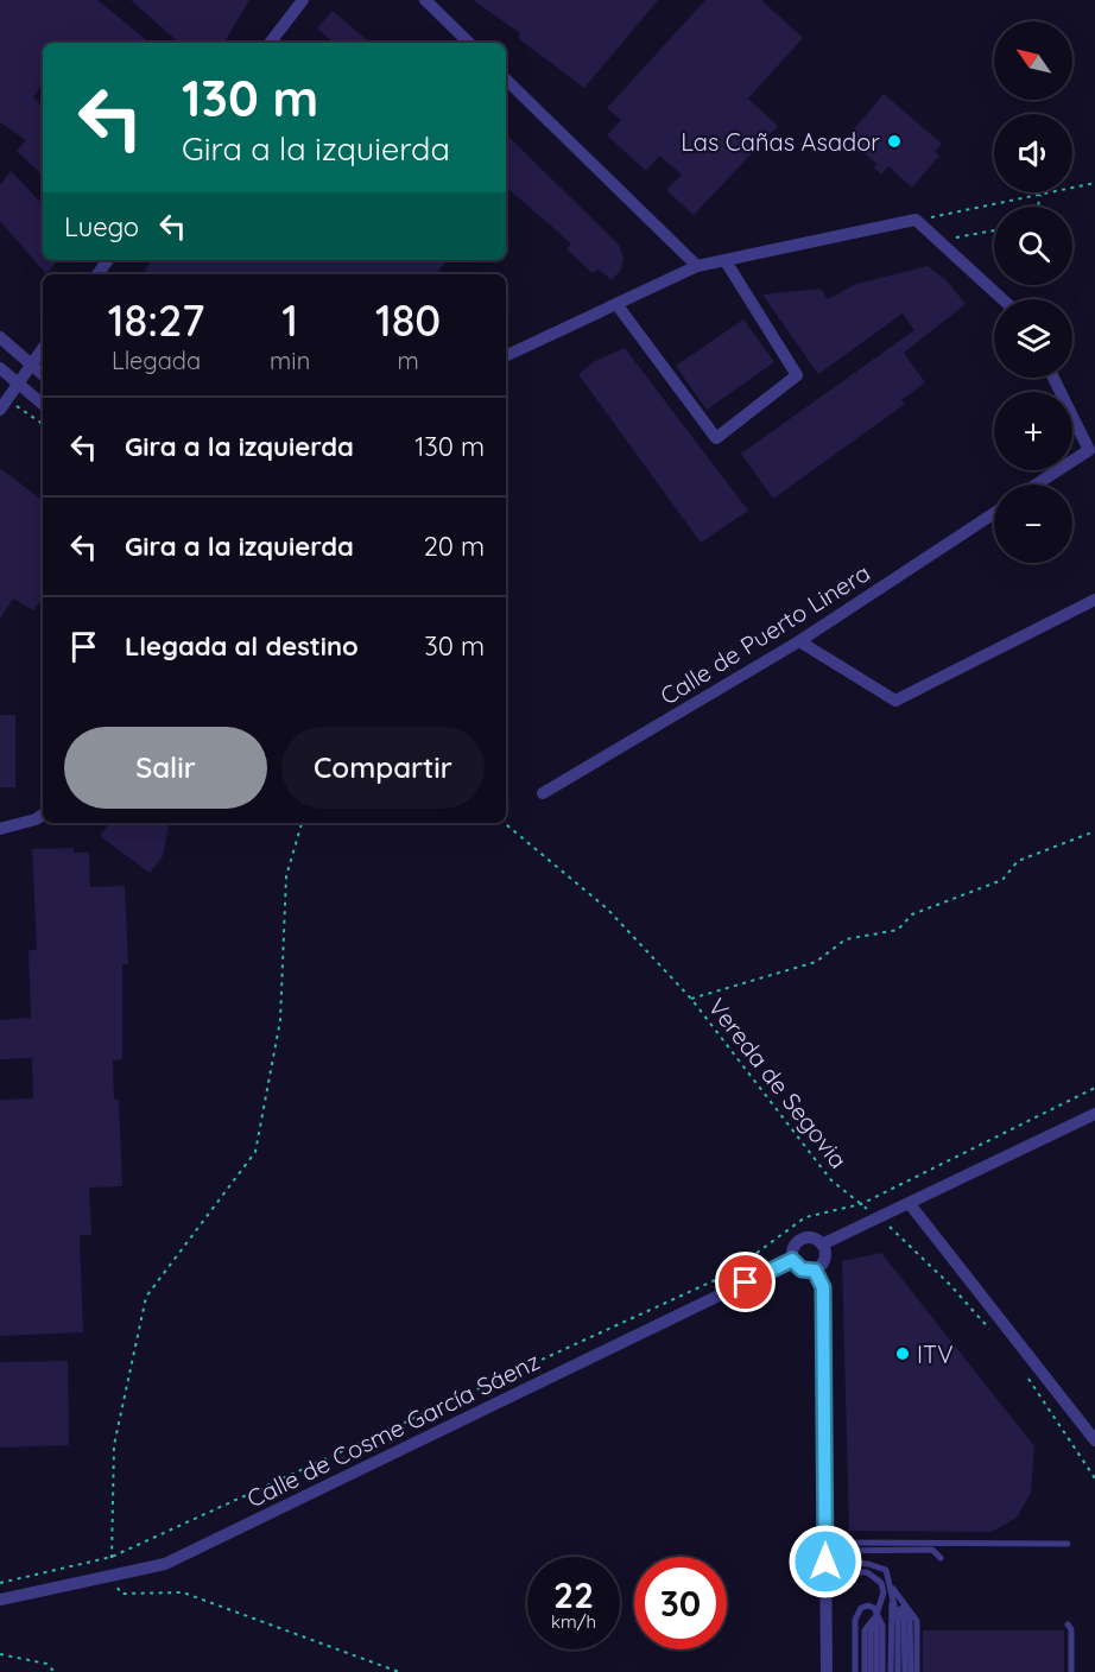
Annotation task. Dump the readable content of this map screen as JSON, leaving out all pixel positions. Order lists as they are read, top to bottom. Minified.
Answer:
{"streets":{"street":["Calle de Puerto Linera","Calle de Cosme García Sáenz"],"path":["Vereda de Segovia"]},"places":["Las Cañas Asador","ITV"],"north":"top left","page":{"map_buttons":["+","−"],"turn":["130 m","Gira a la izquierda"],"then":"Luego","eta":["18:27","Llegada","1","min","180","m"],"list":[{"name":"Gira a la izquierda","value":"130 m"},{"name":"Gira a la izquierda","value":"20 m"},{"name":"Llegada al destino","value":"30 m"}],"buttons":["Salir","Compartir"],"speed":"22 km/h","limit":"30"}}
